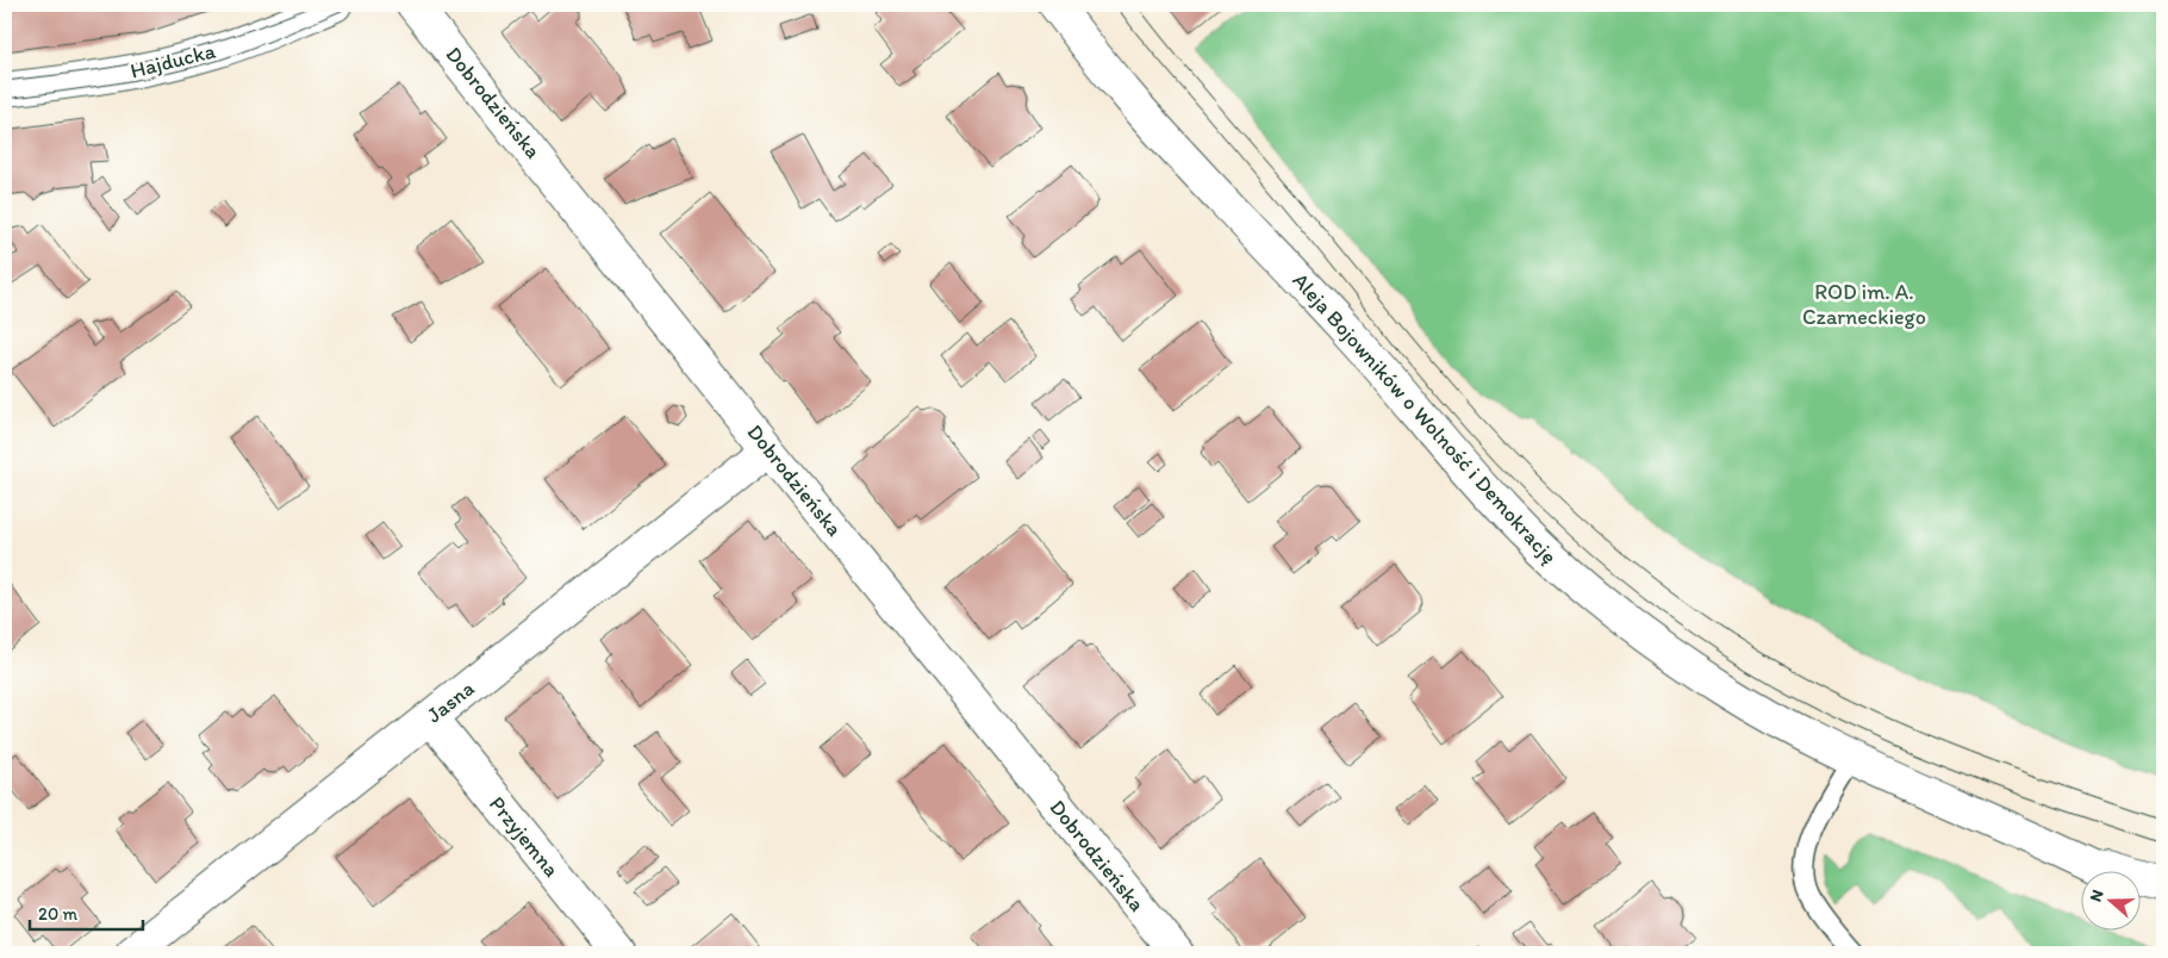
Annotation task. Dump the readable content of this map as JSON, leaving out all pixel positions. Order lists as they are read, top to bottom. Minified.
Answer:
{"streets":{"street":["Hajducka","Dobrodzieńska","Aleja Bojowników o Wolność i Demokrację","Jasna","Przyjemna"]},"crossings":[["Dobrodzieńska","Jasna"],["Jasna","Przyjemna"]],"parks":["ROD im. A. Czarneckiego"],"scale_bar":"20 m","north":"left"}
